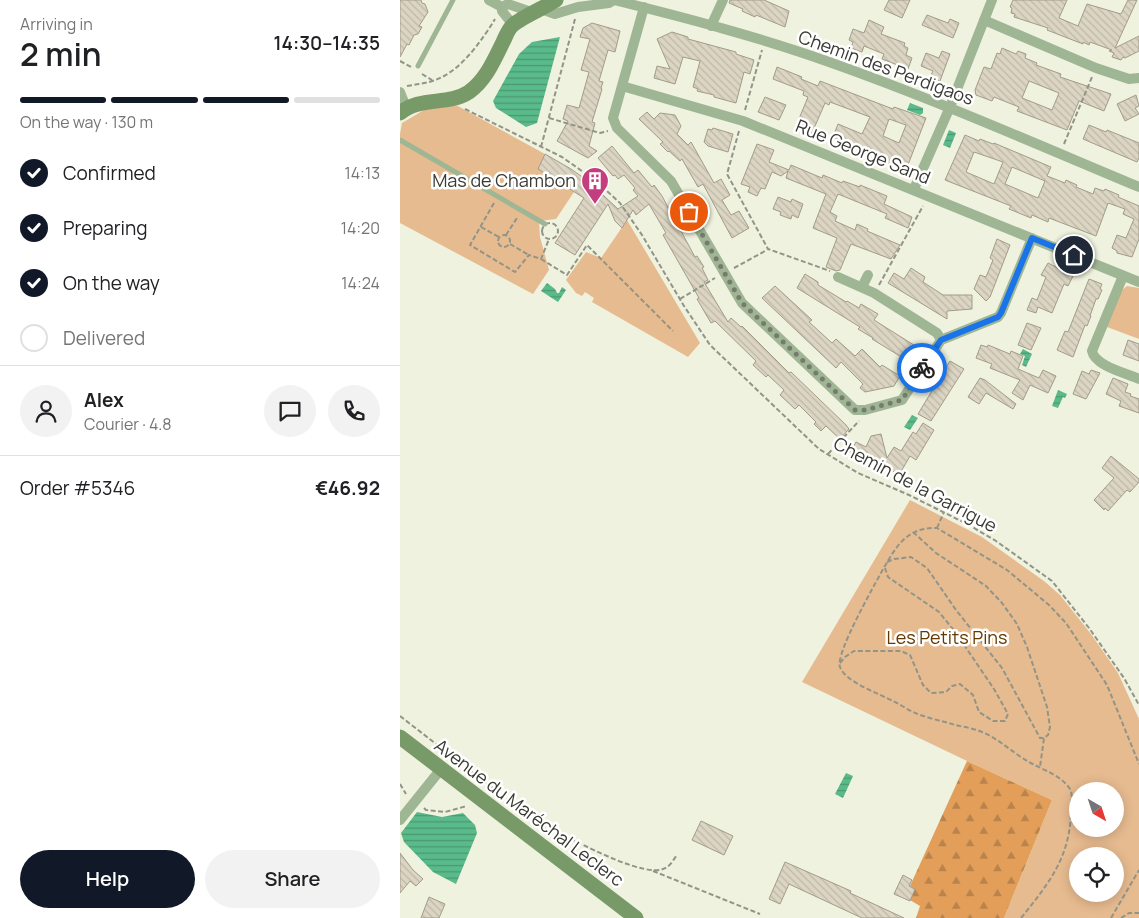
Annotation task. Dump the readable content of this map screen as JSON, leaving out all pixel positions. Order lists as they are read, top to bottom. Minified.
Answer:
{"streets":{"main road":["Avenue du Maréchal Leclerc"],"street":["Chemin des Perdigaos","Rue George Sand"],"path":["Chemin de la Garrigue"]},"parks":["Les Petits Pins"],"places":{"building":["Mas de Chambon"]},"north":"bottom right","page":{"heading":["2 min","Arriving in","14:30–14:35"],"panel":["Alex","Courier · 4.8","Order #5346","€46.92"],"bar":"On the way · 130 m","list":[["Confirmed","14:13"],["Preparing","14:20"],["On the way","14:24"],"Delivered"],"buttons":["Help","Share"]}}
